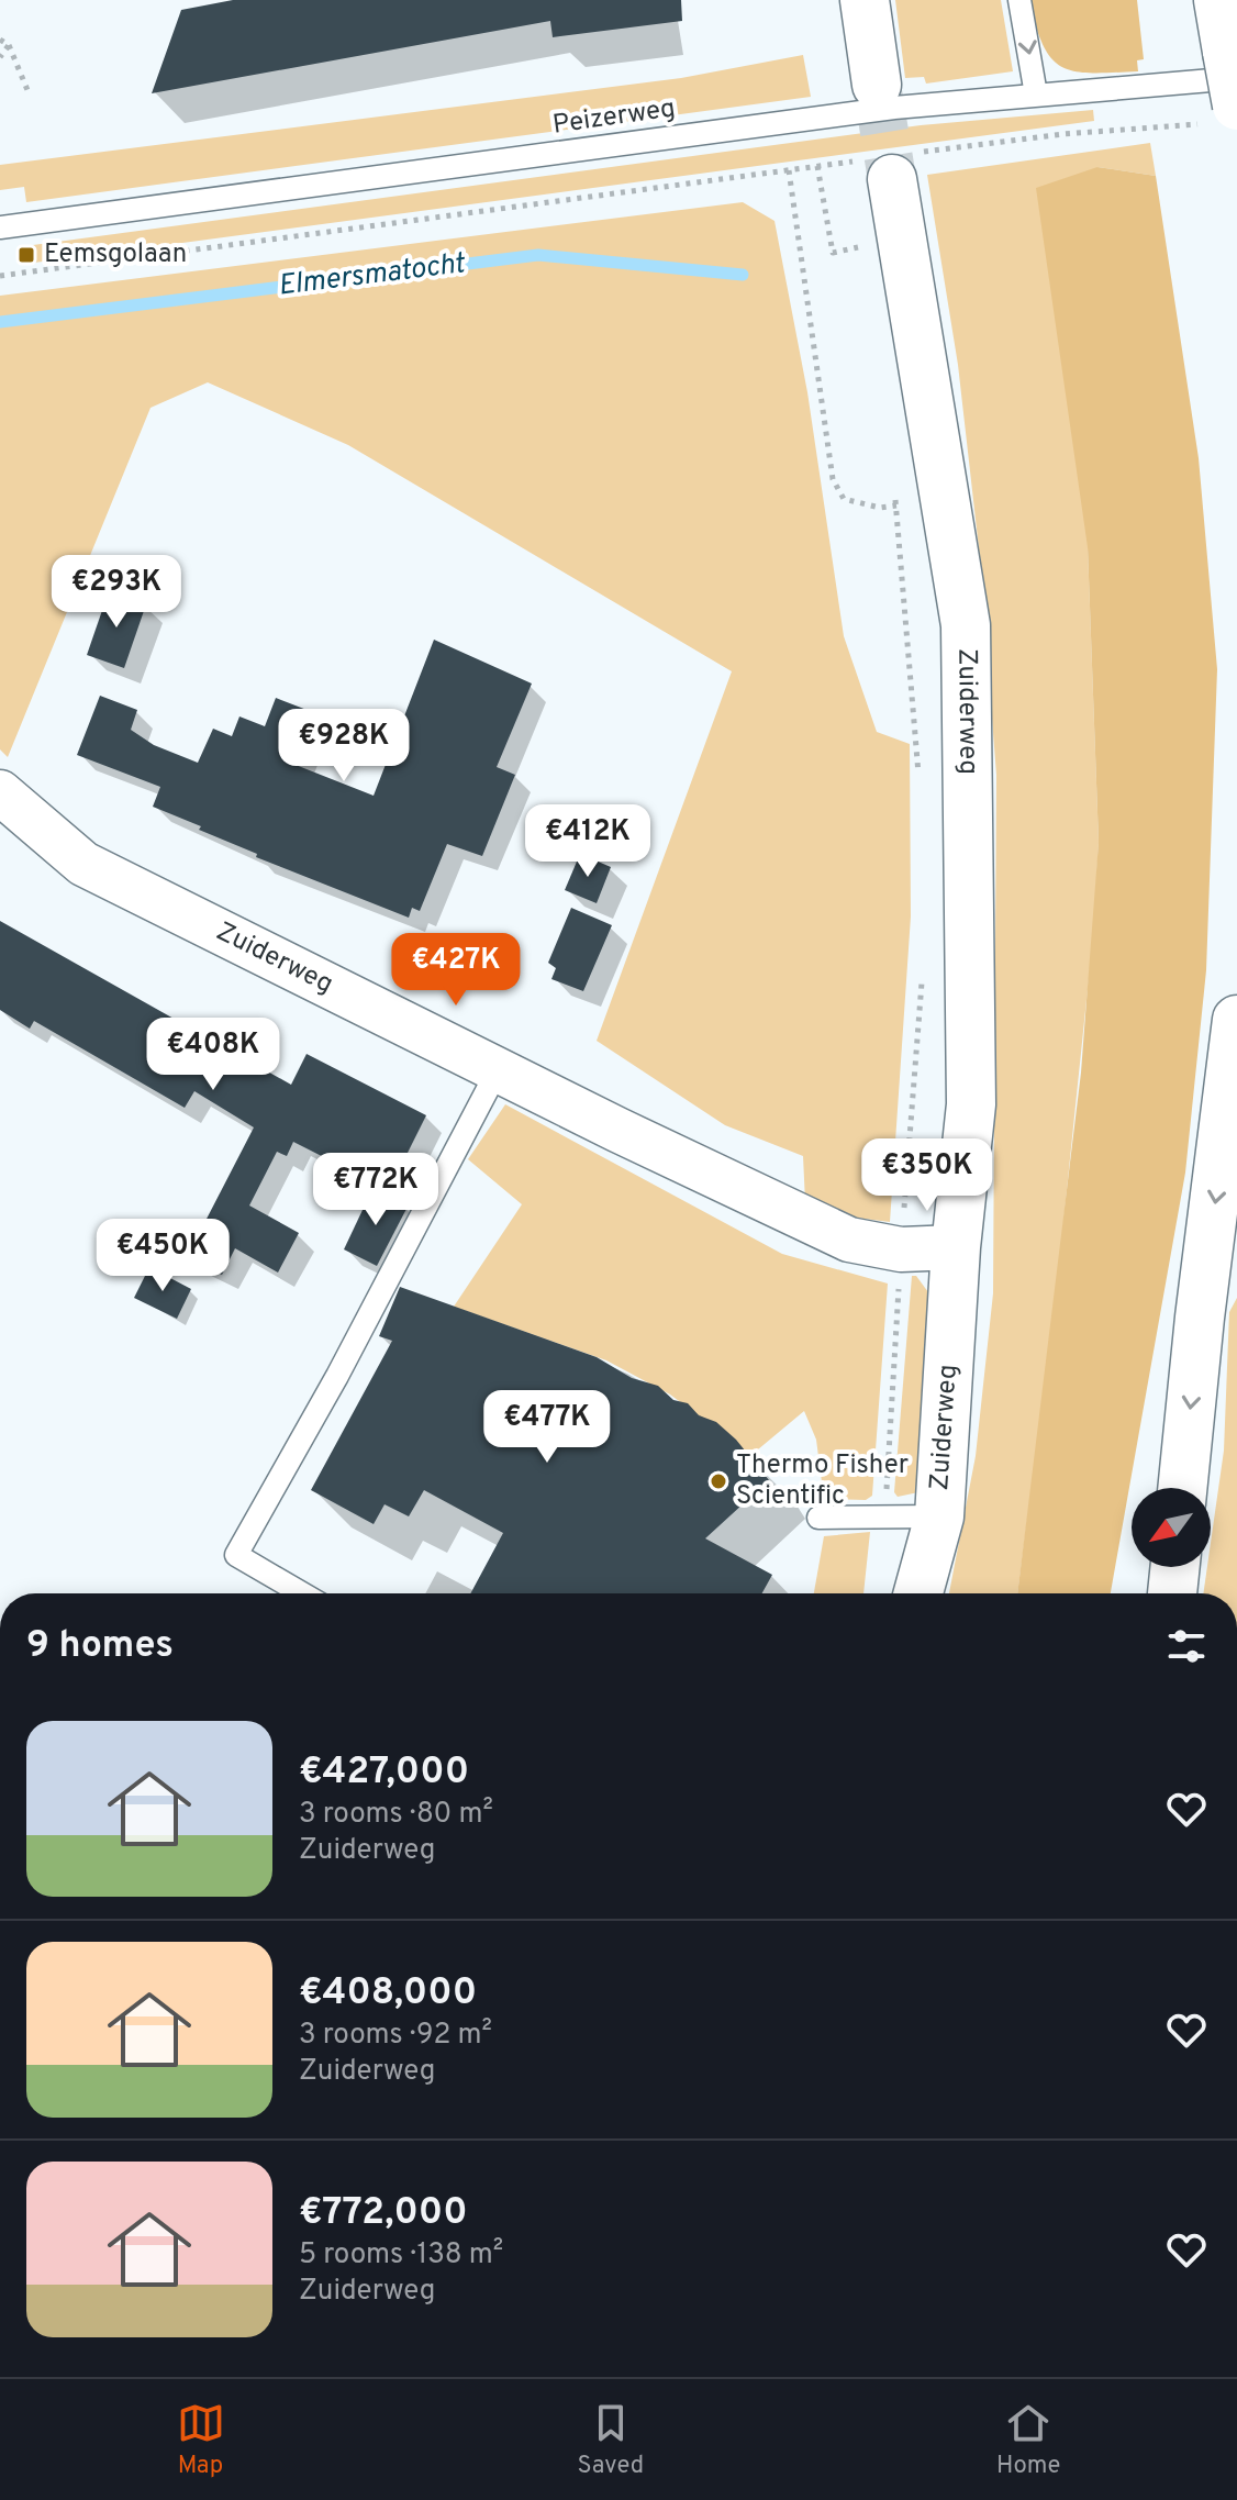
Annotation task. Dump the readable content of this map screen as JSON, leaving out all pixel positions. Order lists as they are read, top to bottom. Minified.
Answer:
{"streets":{"main road":["Zuiderweg"],"lane":["Peizerweg"]},"water":["Elmersmatocht"],"places":{"transit":["Eemsgolaan"],"other":["Thermo Fisher Scientific"]},"north":"bottom left","page":{"price":["€293K","€928K","€412K","€427K","€408K","€350K","€772K","€450K","€477K"],"heading":"9 homes","list":[{"name":"€427,000","note":"3 rooms · 80 m² · Zuiderweg"},{"name":"€408,000","note":"3 rooms · 92 m² · Zuiderweg"},{"name":"€772,000","note":"5 rooms · 138 m² · Zuiderweg"}],"tabs":["Map","Saved","Home"]}}
